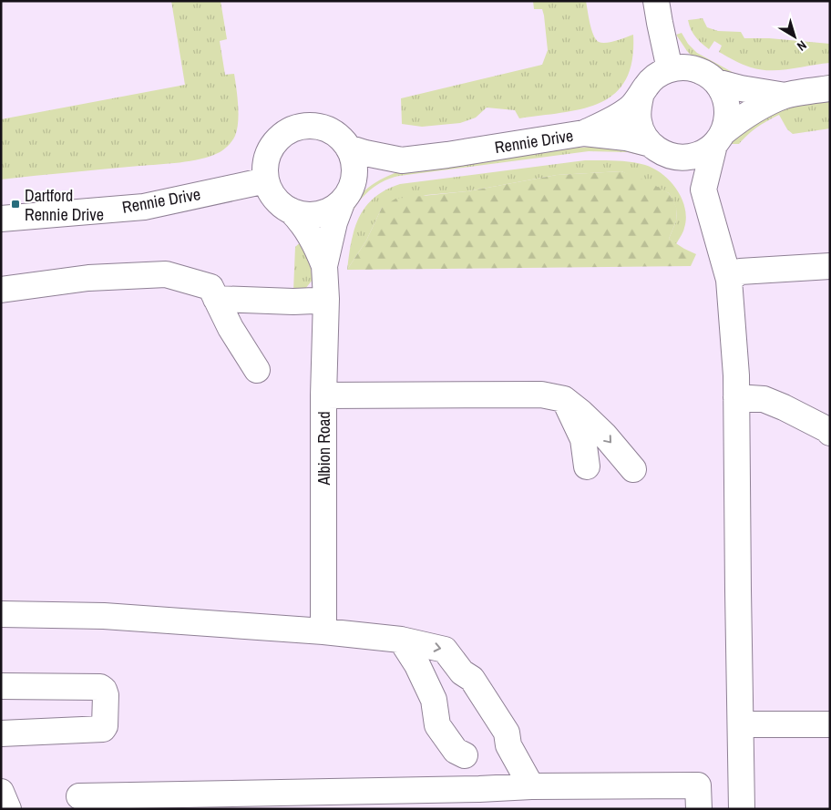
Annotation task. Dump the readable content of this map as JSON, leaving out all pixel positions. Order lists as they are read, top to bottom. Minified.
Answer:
{"streets":{"street":["Rennie Drive","Albion Road"]},"crossings":[["Rennie Drive","Albion Road"]],"places":{"transit":["Dartford Rennie Drive"]},"north":"bottom right"}
